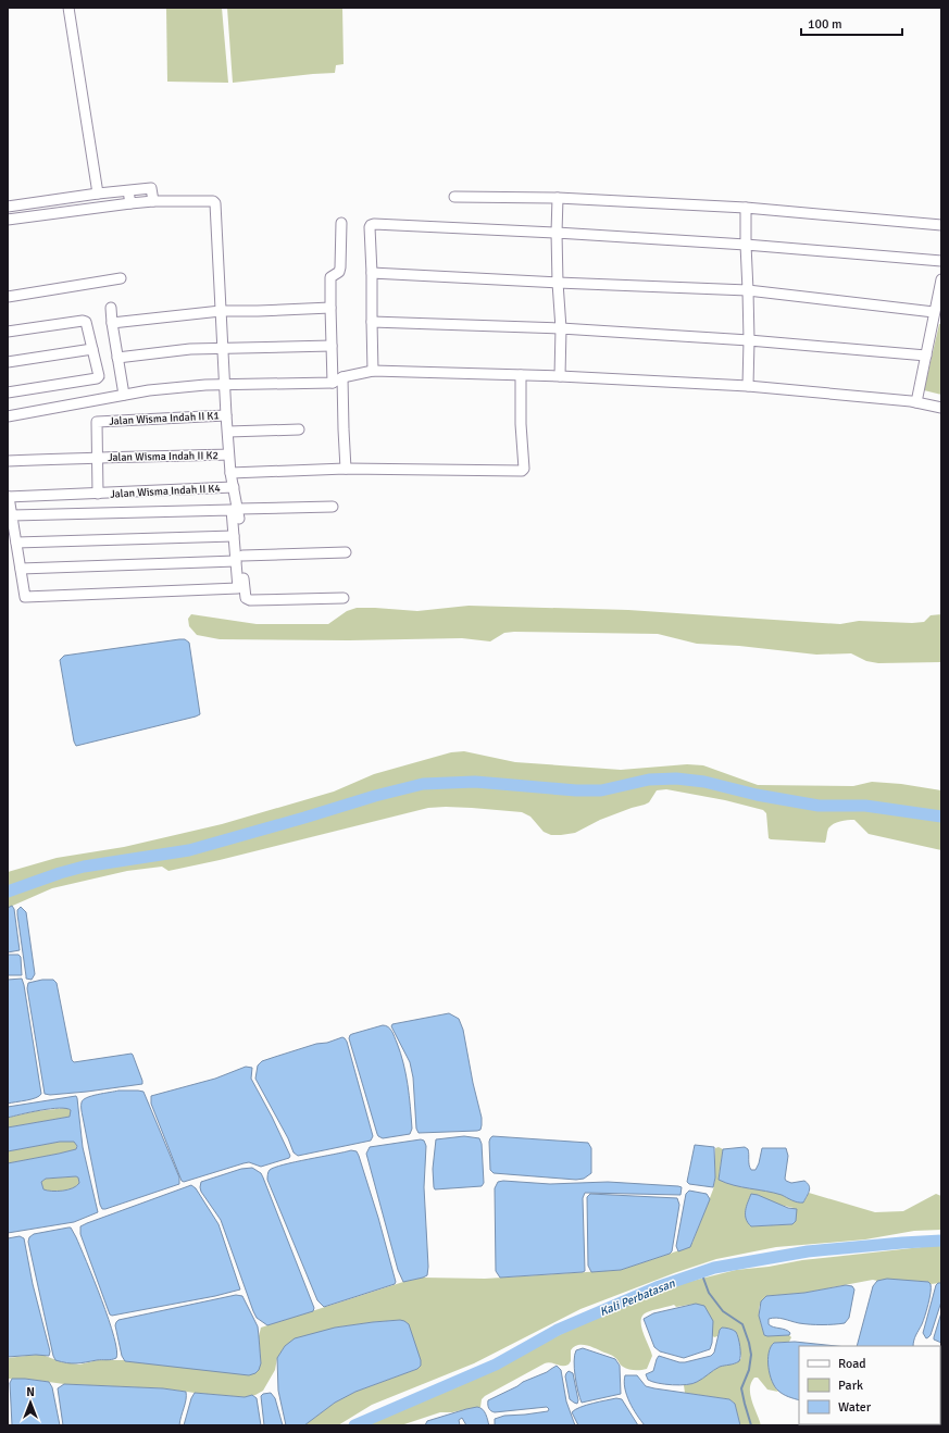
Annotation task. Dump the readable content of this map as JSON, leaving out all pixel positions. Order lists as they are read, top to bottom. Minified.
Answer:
{"streets":{"street":["Jalan Wisma Indah II K1","Jalan Wisma Indah II K2","Jalan Wisma Indah II K4"]},"crossings":[["Jalan Wisma Indah II K1","Jalan Wisma Indah II K2"],["Jalan Wisma Indah II K1","Jalan Wisma Indah II K4"]],"water":["Kali Perbatasan"],"legend":["Road","Park","Water"],"scale_bar":"100 m","north":"top"}
